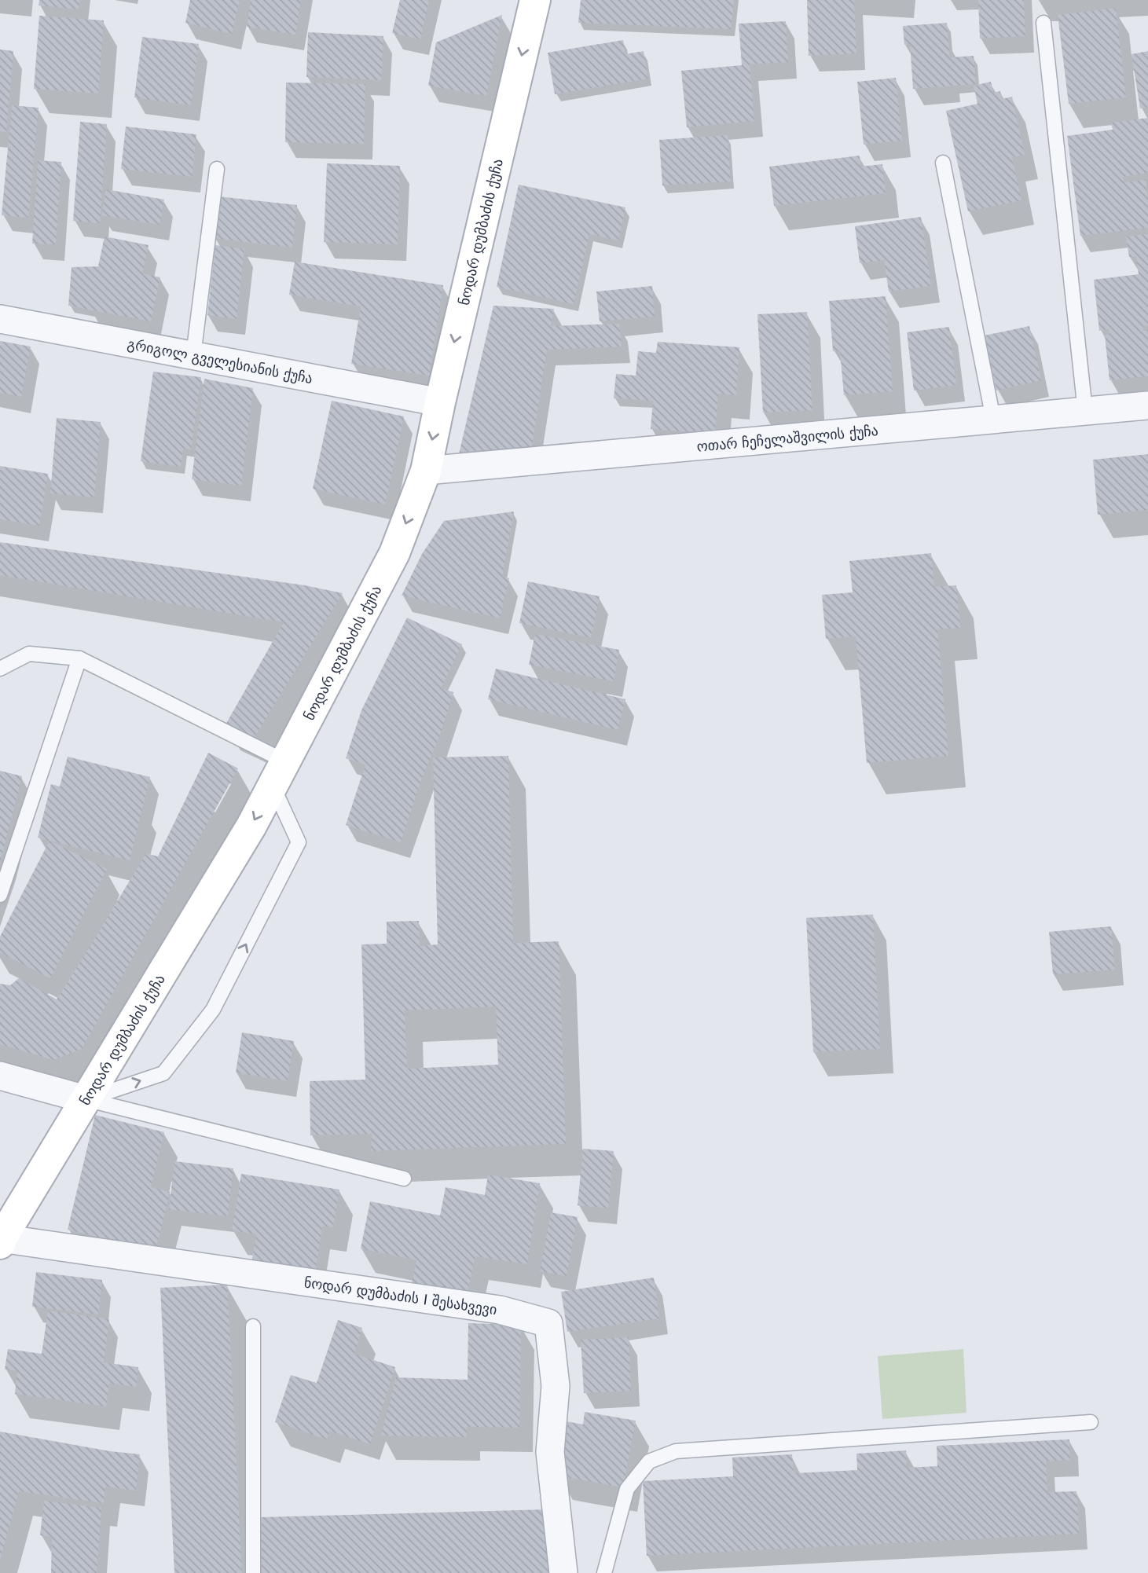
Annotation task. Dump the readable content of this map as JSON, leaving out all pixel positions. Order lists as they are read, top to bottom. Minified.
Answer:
{"streets":{"main road":["ნოდარ დუმბაძის ქუჩა"],"street":["გრიგოლ გველესიანის ქუჩა","ოთარ ჩეჩელაშვილის ქუჩა","ნოდარ დუმბაძის I შესახვევი"]},"crossings":[["ნოდარ დუმბაძის ქუჩა","გრიგოლ გველესიანის ქუჩა"],["ნოდარ დუმბაძის ქუჩა","ოთარ ჩეჩელაშვილის ქუჩა"],["ნოდარ დუმბაძის ქუჩა","ნოდარ დუმბაძის I შესახვევი"]],"one_way":["ნოდარ დუმბაძის ქუჩა"]}
